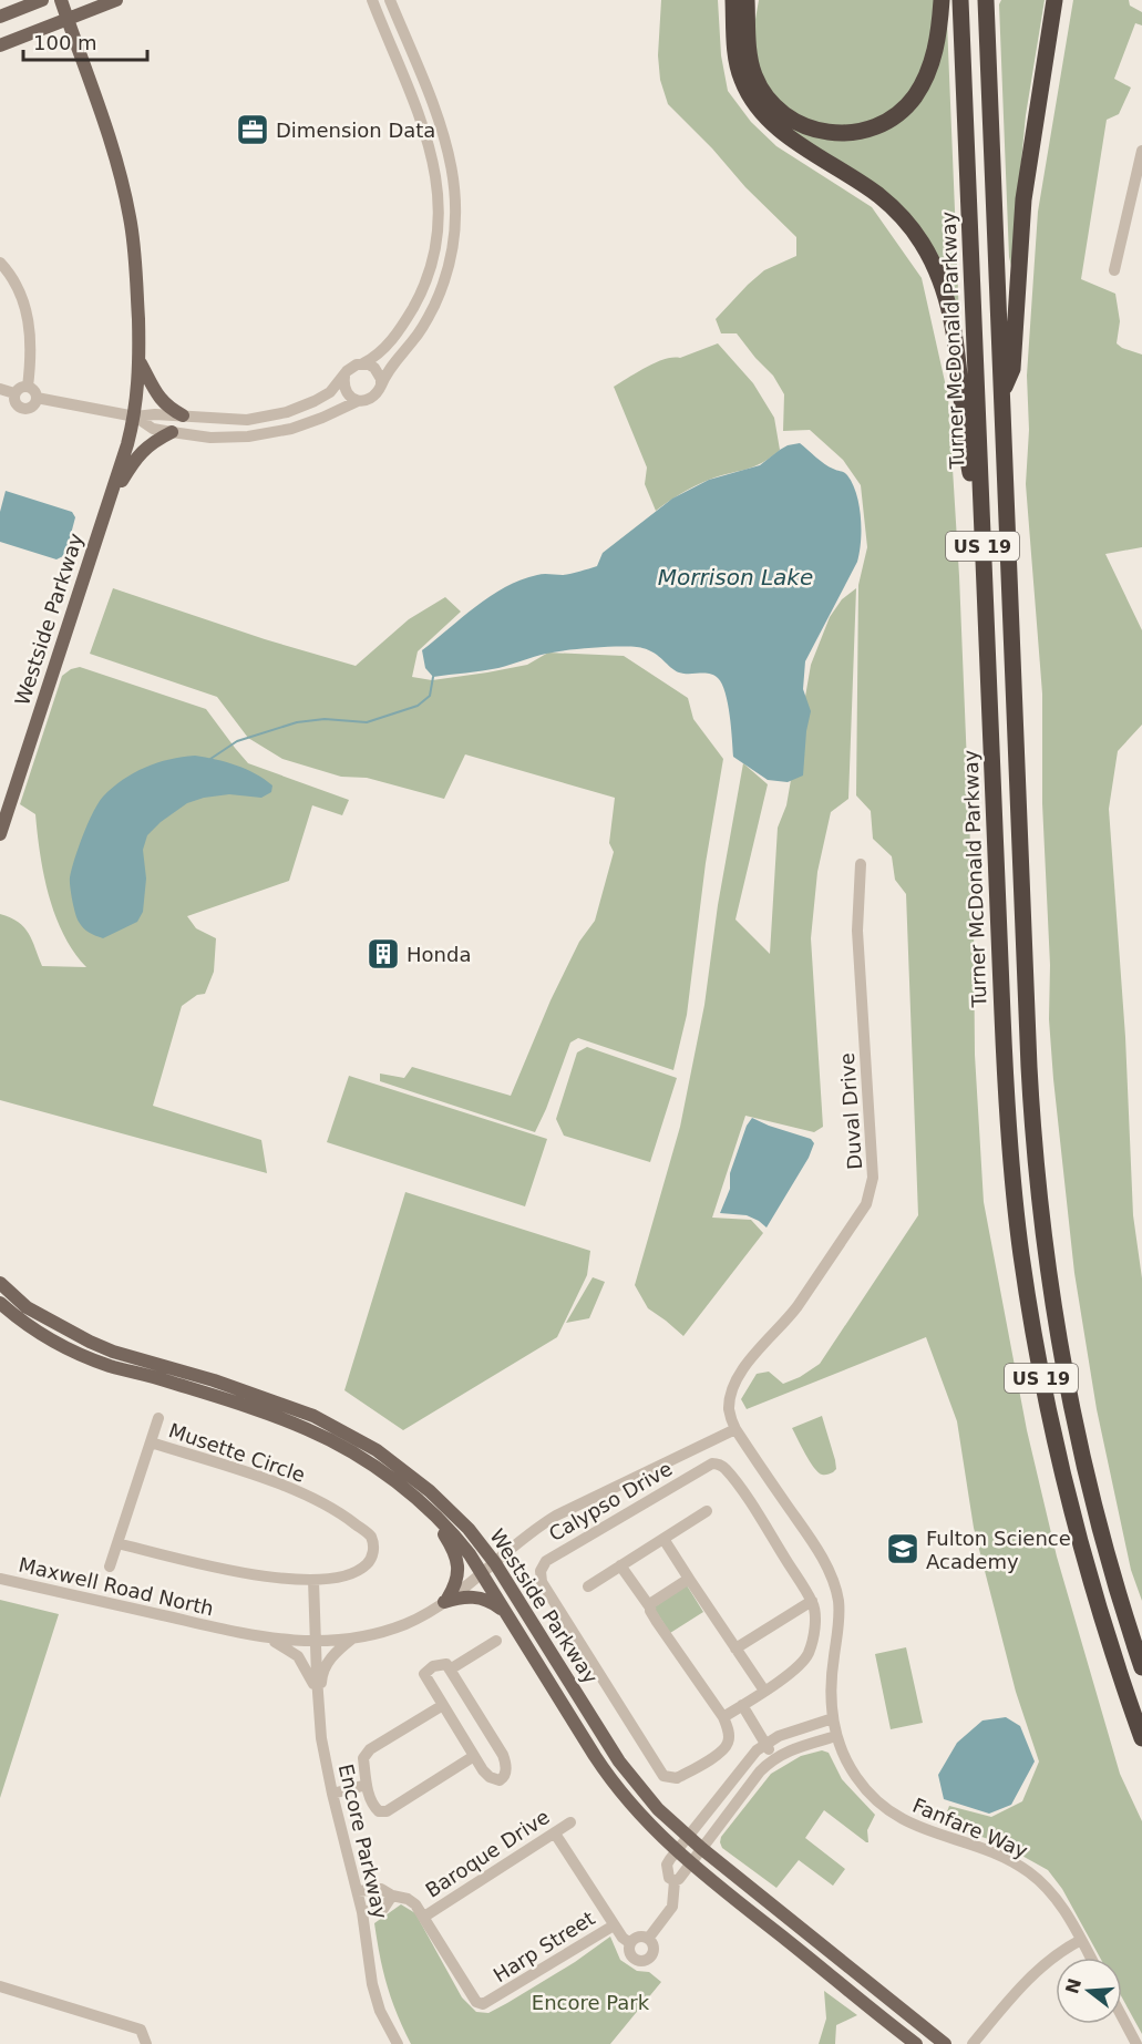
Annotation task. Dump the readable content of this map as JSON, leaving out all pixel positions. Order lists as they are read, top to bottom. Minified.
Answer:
{"streets":{"highway":["Turner McDonald Parkway","US 19"],"main road":["Westside Parkway"],"street":["Duval Drive","Musette Circle","Calypso Drive","Maxwell Road North","Fanfare Way","Encore Parkway","Baroque Drive","Harp Street"]},"crossings":[["Duval Drive","Fanfare Way"],["Musette Circle","Encore Parkway"],["Encore Parkway","Harp Street"],["Baroque Drive","Harp Street"]],"water":["Morrison Lake"],"parks":["Encore Park"],"places":{"office":["Dimension Data"],"building":["Honda"],"school or university":["Fulton Science Academy"]},"scale_bar":"100 m","north":"left"}
